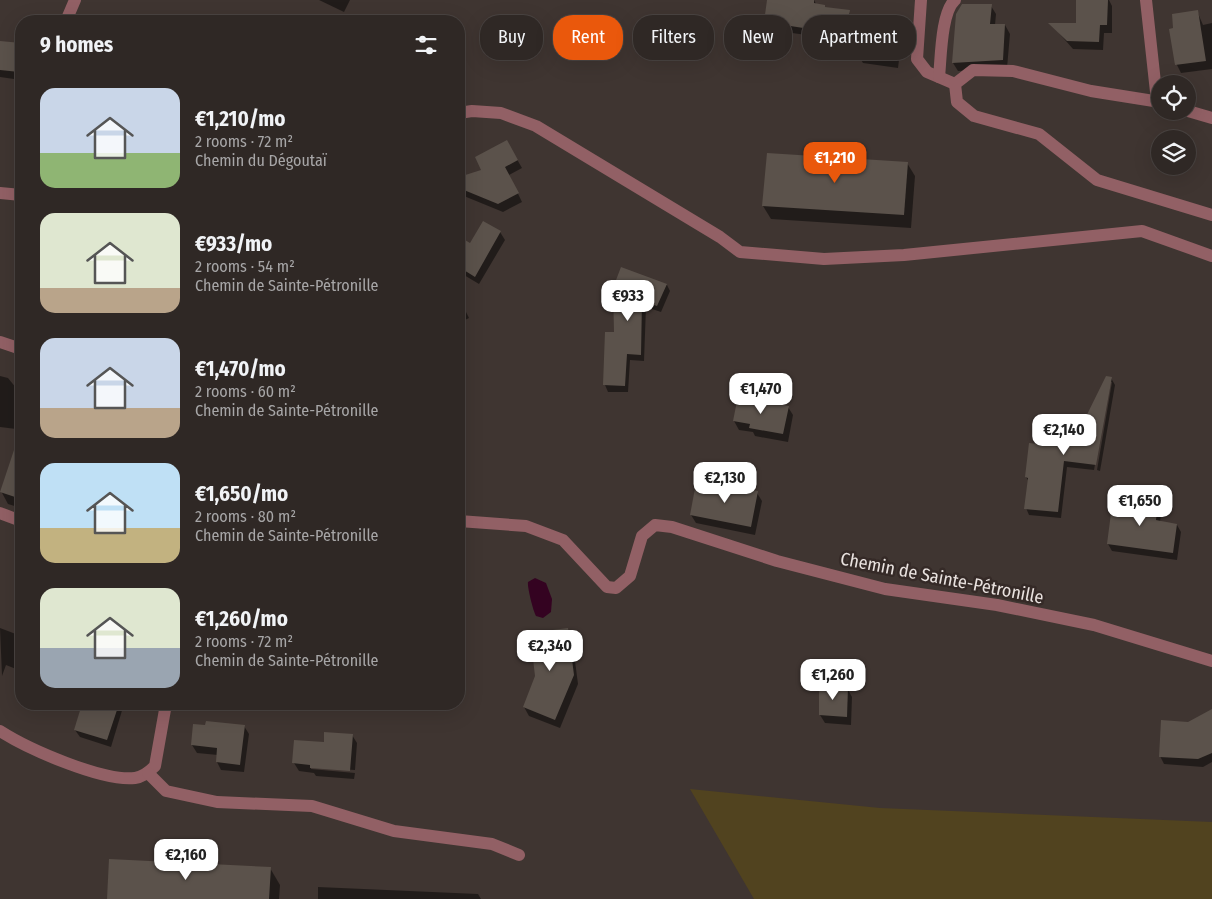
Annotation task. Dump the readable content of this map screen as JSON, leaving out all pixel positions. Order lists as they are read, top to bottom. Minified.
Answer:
{"streets":{"street":["Chemin de Sainte-Pétronille"]},"page":{"chip":["Buy","Rent","Filters","New","Apartment"],"heading":"9 homes","list":[{"name":"€1,210/mo","note":"2 rooms · 72 m² · Chemin du Dégoutaï"},{"name":"€933/mo","note":"2 rooms · 54 m² · Chemin de Sainte-Pétronille"},{"name":"€1,470/mo","note":"2 rooms · 60 m² · Chemin de Sainte-Pétronille"},{"name":"€1,650/mo","note":"2 rooms · 80 m² · Chemin de Sainte-Pétronille"},{"name":"€1,260/mo","note":"2 rooms · 72 m² · Chemin de Sainte-Pétronille"}],"price":["€1,210","€933","€1,470","€2,140","€2,130","€1,650","€2,340","€1,260","€2,160"]}}
